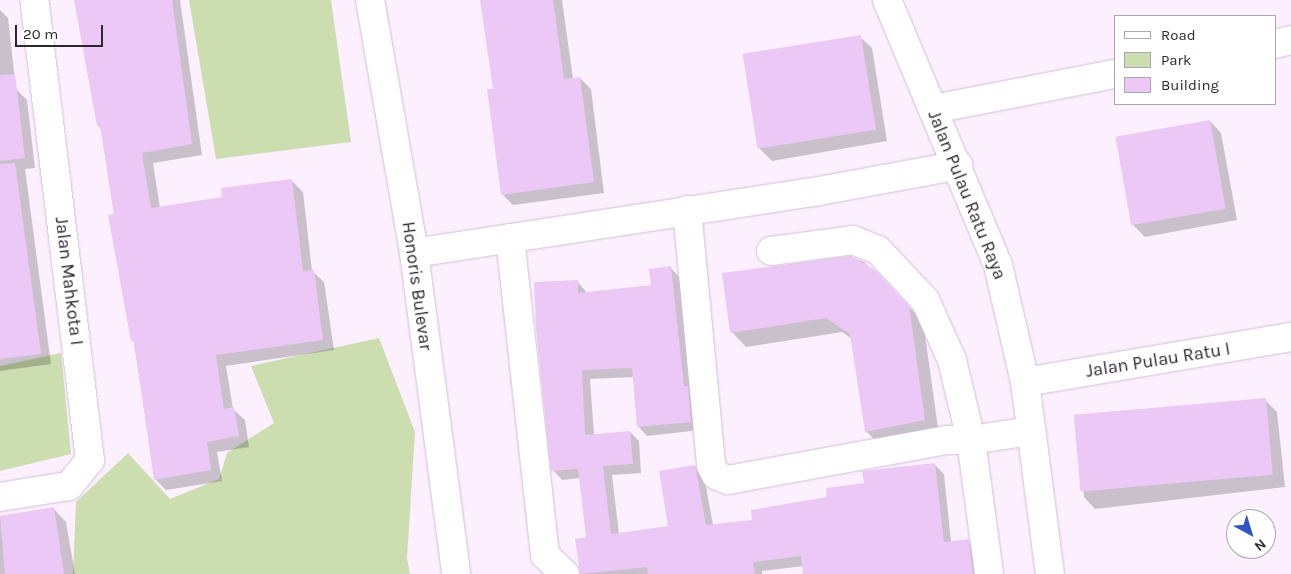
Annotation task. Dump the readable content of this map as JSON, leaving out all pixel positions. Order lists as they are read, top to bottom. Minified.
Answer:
{"streets":{"street":["Jalan Pulau Ratu Raya","Jalan Mahkota I","Honoris Bulevar","Jalan Pulau Ratu I"]},"crossings":[["Jalan Pulau Ratu Raya","Jalan Pulau Ratu I"]],"legend":["Road","Park","Building"],"scale_bar":"20 m","north":"bottom right"}
